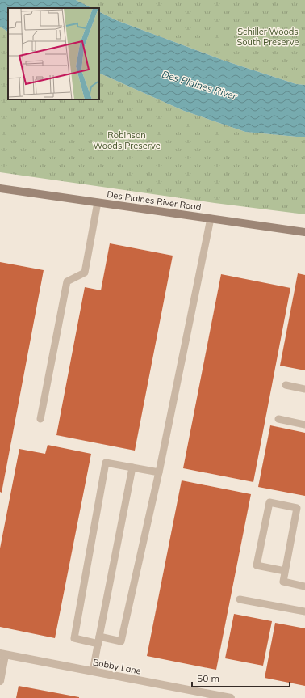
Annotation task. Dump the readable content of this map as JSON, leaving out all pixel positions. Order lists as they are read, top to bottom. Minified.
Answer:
{"streets":{"main road":["Des Plaines River Road"],"street":["Bobby Lane"]},"water":["Des Plaines River"],"parks":["Schiller Woods South Preserve","Robinson Woods Preserve"],"scale_bar":"50 m"}
